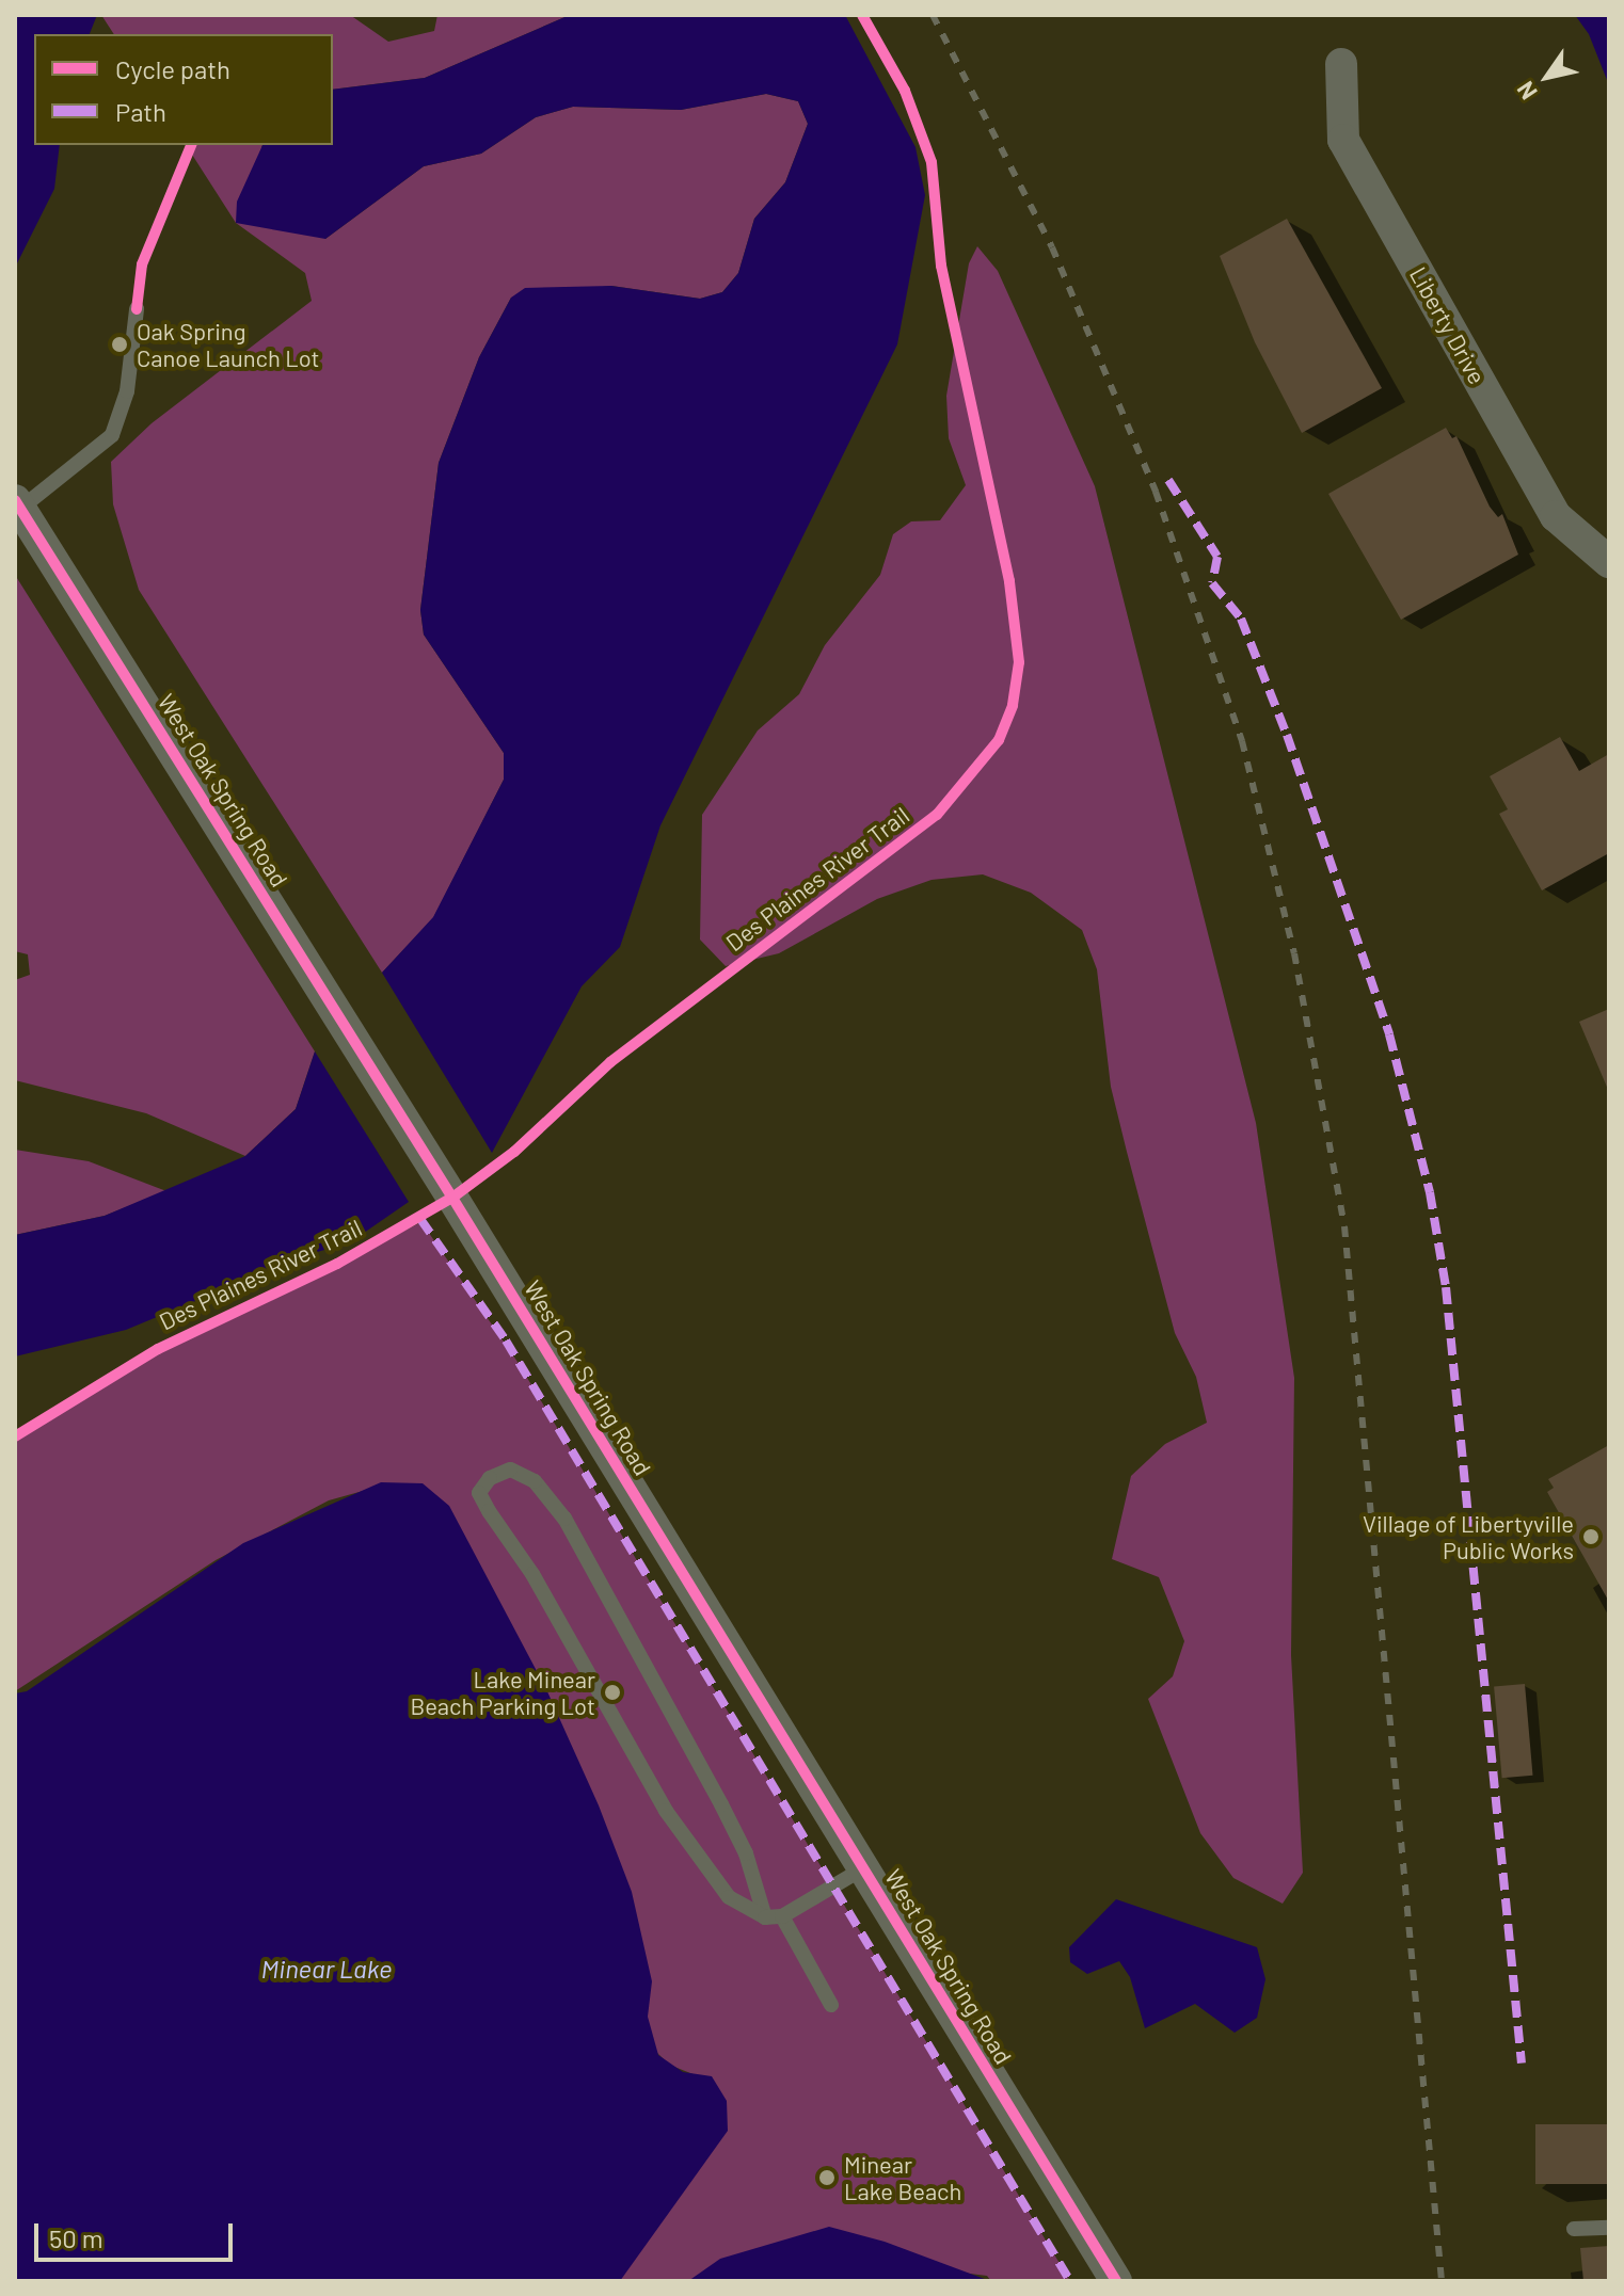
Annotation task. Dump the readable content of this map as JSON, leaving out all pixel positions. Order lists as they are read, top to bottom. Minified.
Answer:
{"streets":{"street":["Liberty Drive","West Oak Spring Road"],"cycle path":["Des Plaines River Trail"]},"water":["Minear Lake"],"places":["Oak Spring Canoe Launch Lot","Village of Libertyville Public Works","Lake Minear Beach Parking Lot","Minear Lake Beach"],"legend":["Cycle path","Path"],"scale_bar":"50 m","north":"bottom left"}
